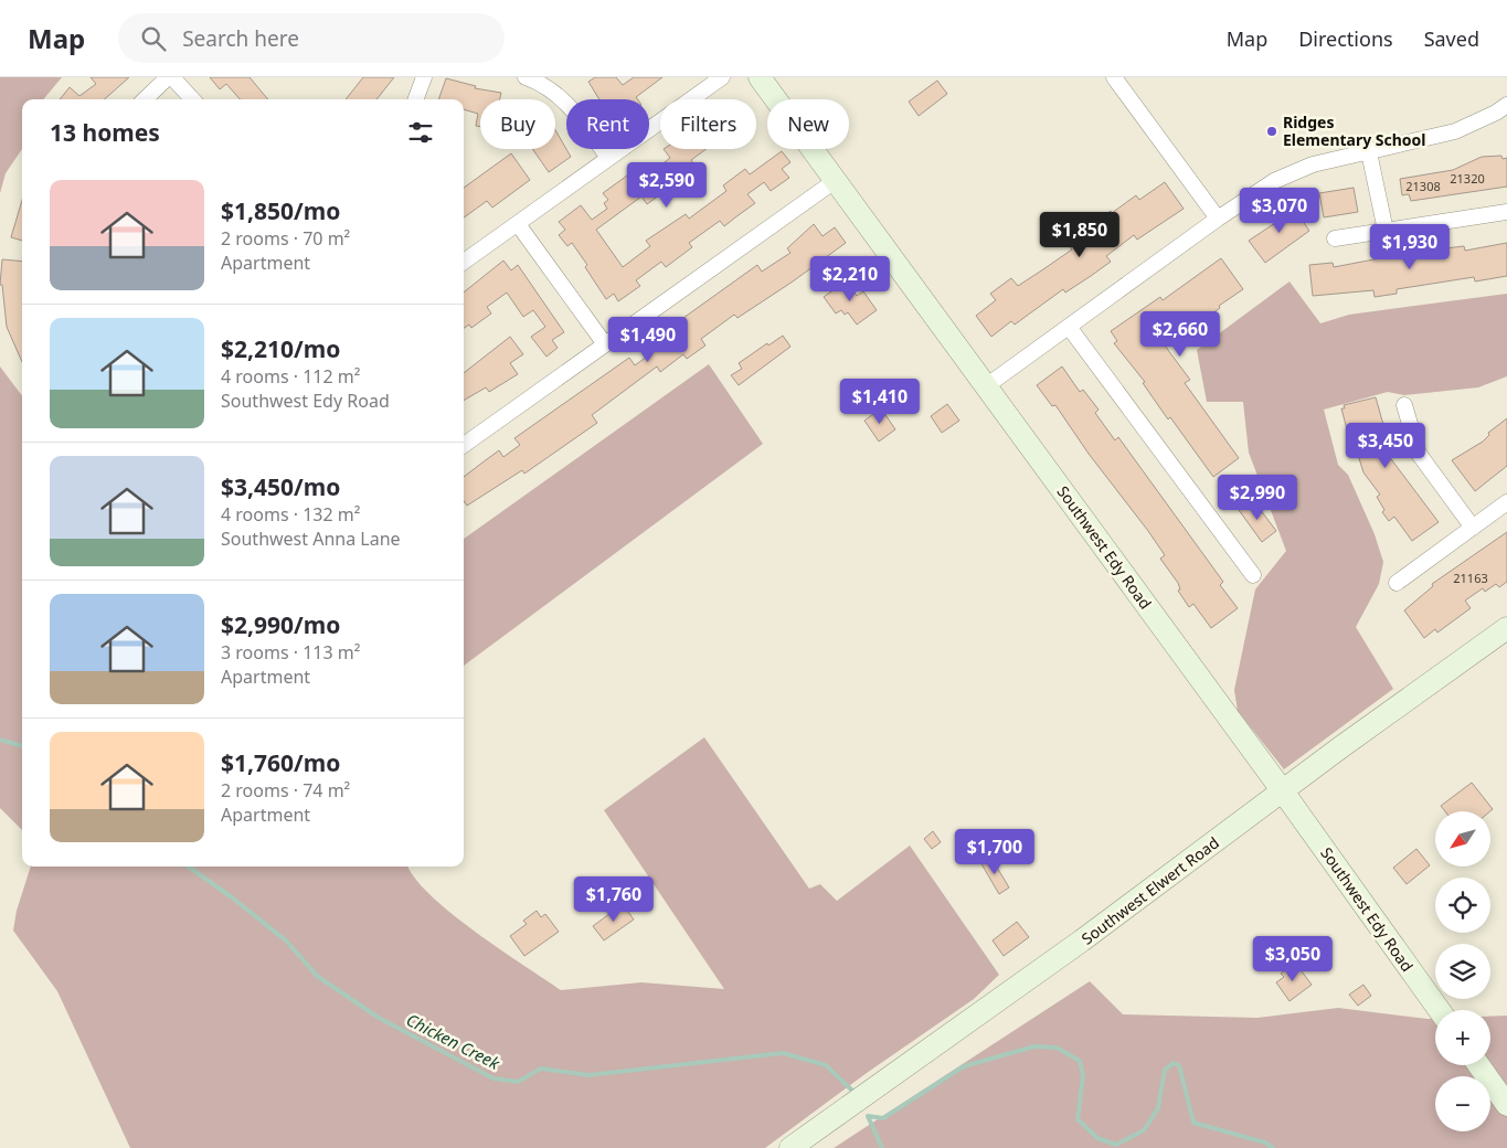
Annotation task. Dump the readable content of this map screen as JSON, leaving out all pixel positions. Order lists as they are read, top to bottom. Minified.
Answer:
{"streets":{"main road":["Southwest Edy Road","Southwest Elwert Road"]},"crossings":[["Southwest Edy Road","Southwest Elwert Road"]],"water":["Chicken Creek"],"places":["Ridges Elementary School"],"house_numbers":["21320","21308","21163"],"north":"bottom left","page":{"header":"Map","search":"Search here","nav":["Map","Directions","Saved"],"chip":["Buy","Rent","Filters","New"],"heading":"13 homes","price":["$2,590","$3,070","$1,850","$1,930","$2,210","$2,660","$1,490","$1,410","$3,450","$2,990","$1,700","$1,760","$3,050"],"list":[{"name":"$1,850/mo","note":"2 rooms · 70 m² · Apartment"},{"name":"$2,210/mo","note":"4 rooms · 112 m² · Southwest Edy Road"},{"name":"$3,450/mo","note":"4 rooms · 132 m² · Southwest Anna Lane"},{"name":"$2,990/mo","note":"3 rooms · 113 m² · Apartment"},{"name":"$1,760/mo","note":"2 rooms · 74 m² · Apartment"}],"map_buttons":["+","−"]}}
